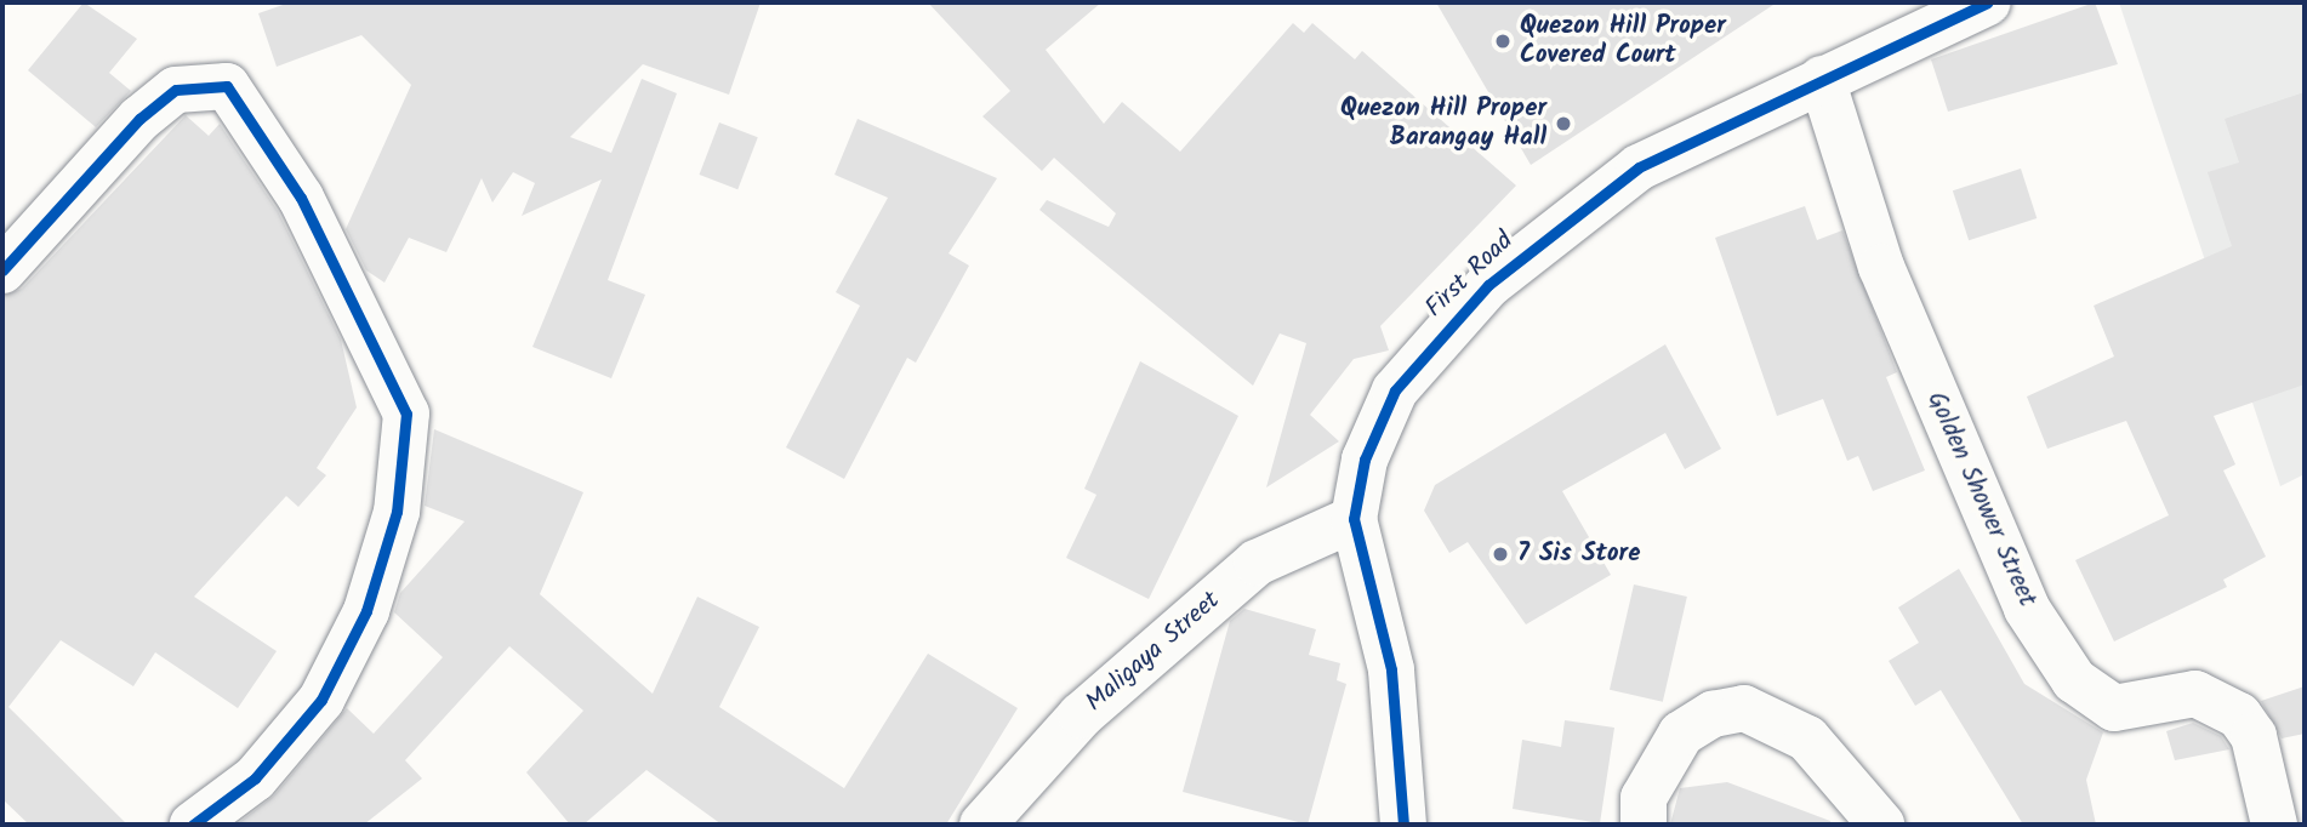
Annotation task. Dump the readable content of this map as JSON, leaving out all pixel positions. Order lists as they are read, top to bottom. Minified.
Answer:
{"streets":{"street":["First Road","Golden Shower Street","Maligaya Street"]},"crossings":[["First Road","Golden Shower Street"],["First Road","Maligaya Street"]],"places":["Quezon Hill Proper Covered Court","Quezon Hill Proper Barangay Hall","7 Sis Store"]}
